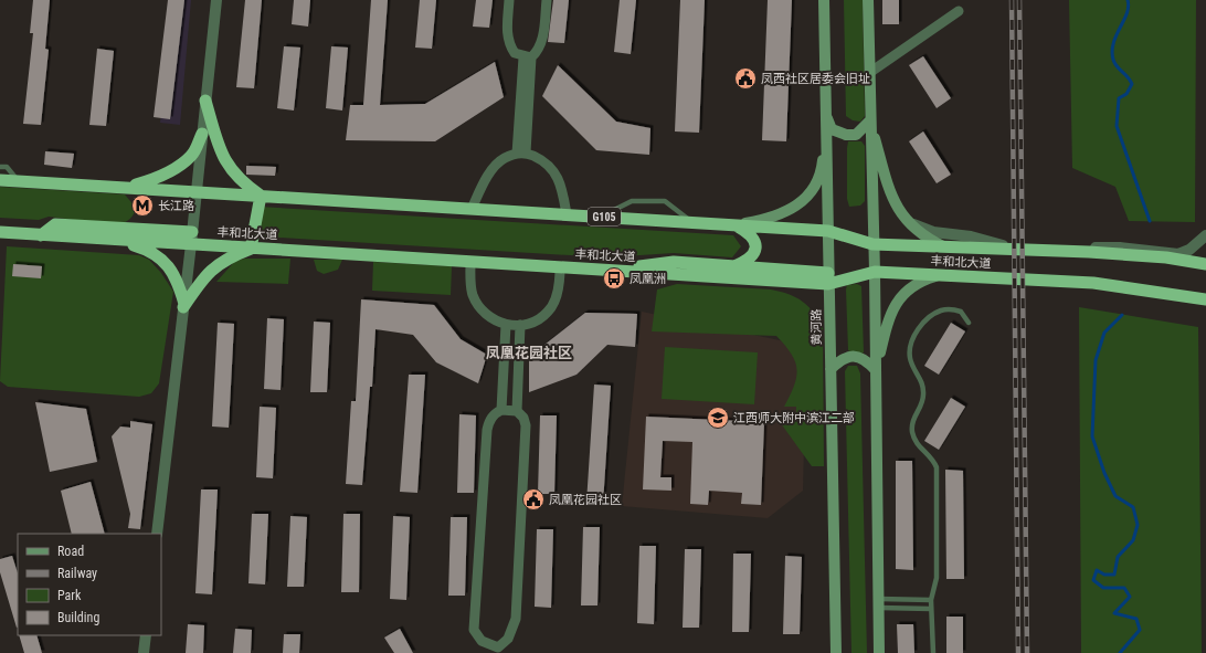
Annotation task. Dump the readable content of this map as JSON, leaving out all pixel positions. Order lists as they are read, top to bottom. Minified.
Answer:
{"streets":{"highway":["G105","丰和北大道"],"main road":["黄河路"]},"crossings":[["丰和北大道","黄河路"]],"districts":["凤凰花园社区"],"places":{"public building":["凤西社区居委会旧址","凤凰花园社区"],"metro station":["长江路"],"bus stop":["凤凰洲"],"school or university":["江西师大附中滨江二部"]},"legend":["Road","Railway","Park","Building"]}
